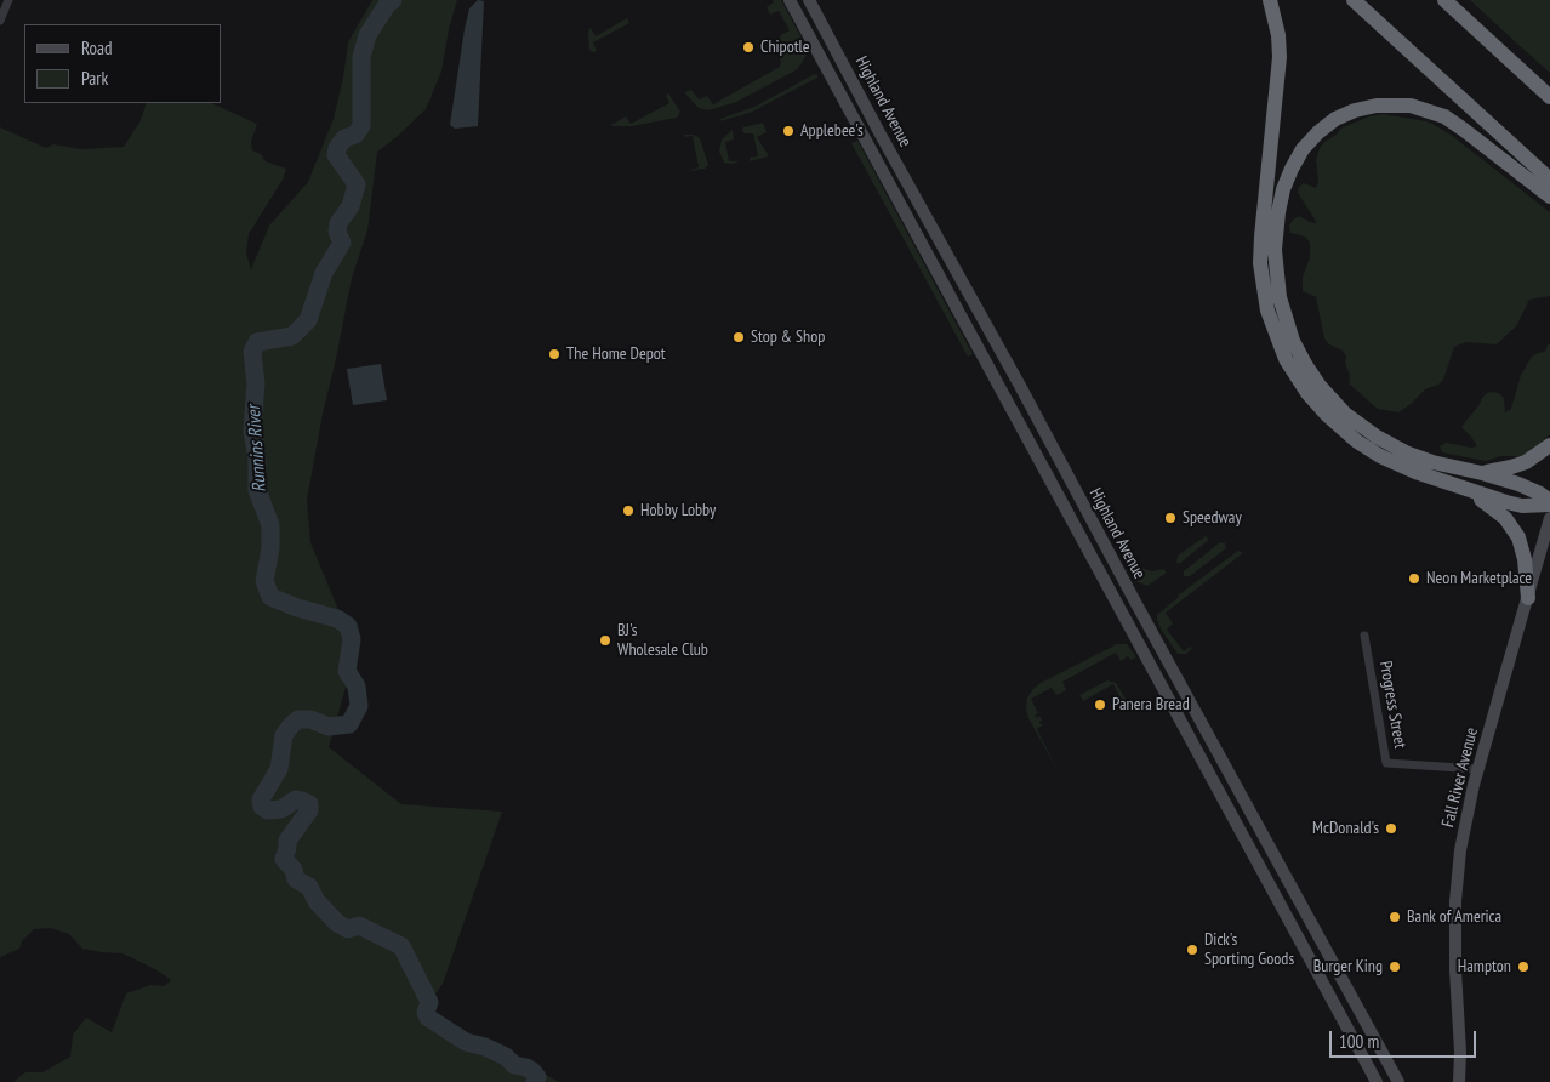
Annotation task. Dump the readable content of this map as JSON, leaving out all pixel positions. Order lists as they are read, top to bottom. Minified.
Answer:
{"streets":{"main road":["Highland Avenue","Fall River Avenue"],"street":["Progress Street"]},"crossings":[["Progress Street","Fall River Avenue"]],"water":["Runnins River"],"places":["Chipotle","Applebee's","Stop & Shop","The Home Depot","Hobby Lobby","Speedway","Neon Marketplace","BJ's Wholesale Club","Panera Bread","McDonald's","Bank of America","Dick's Sporting Goods","Burger King","Hampton"],"legend":["Road","Park"],"scale_bar":"100 m"}
